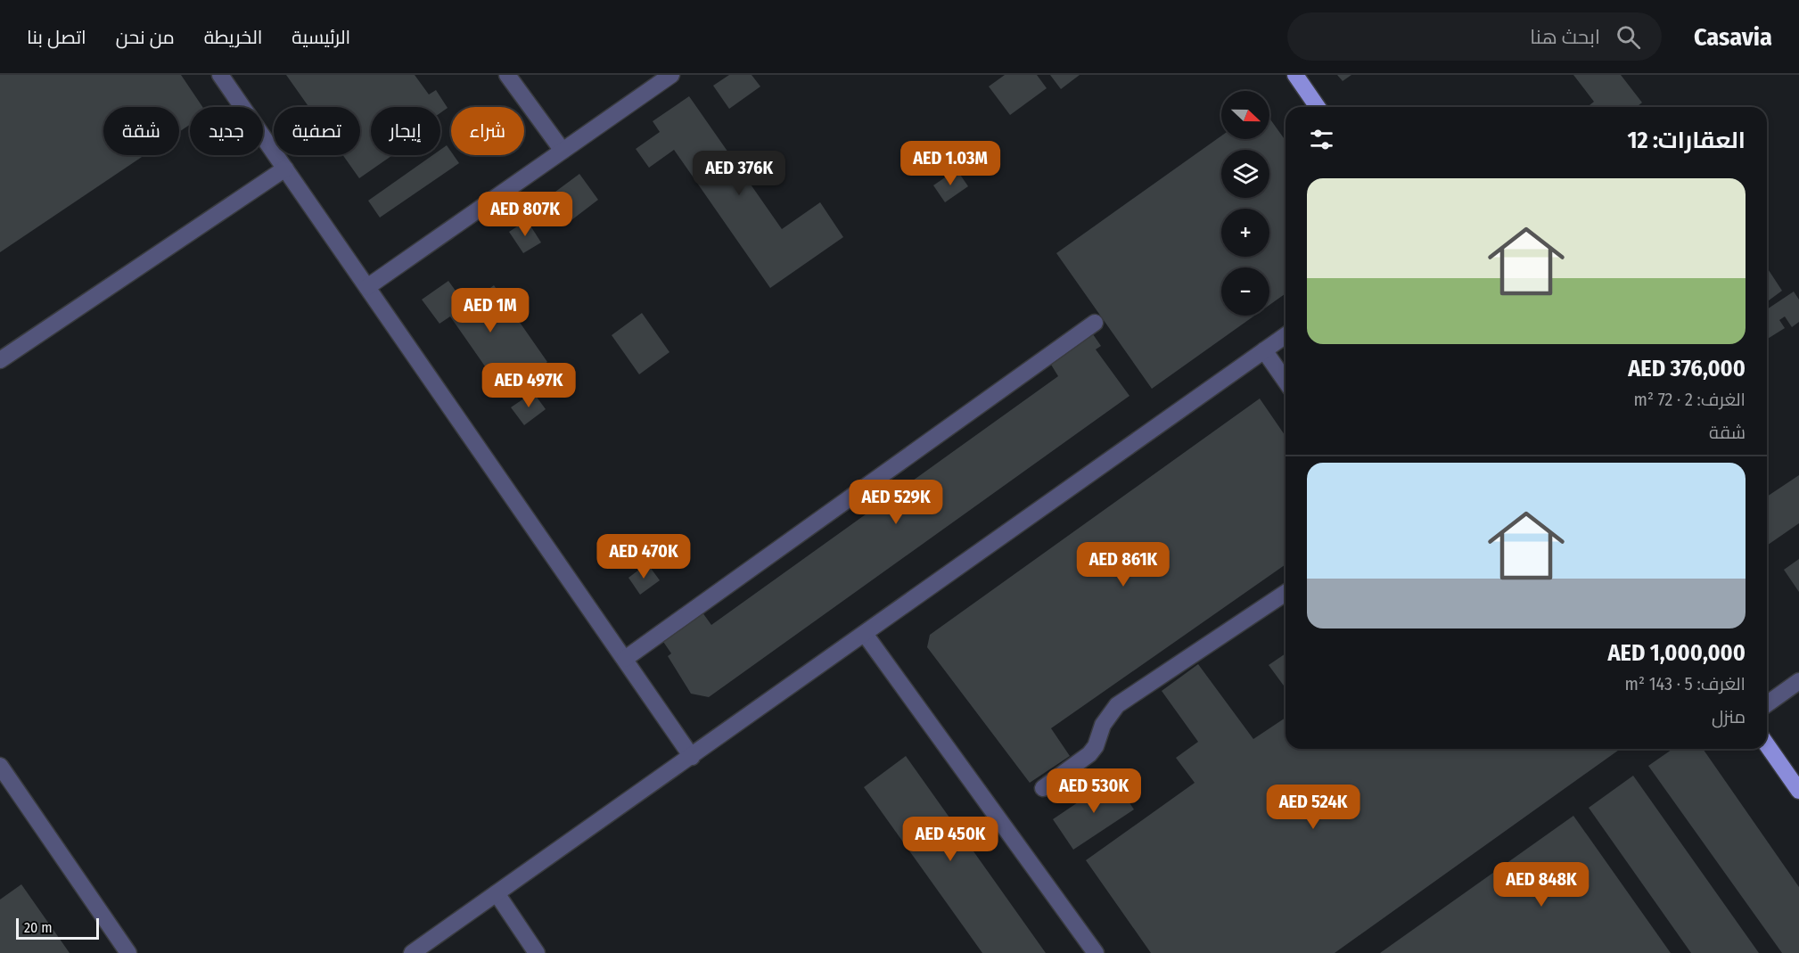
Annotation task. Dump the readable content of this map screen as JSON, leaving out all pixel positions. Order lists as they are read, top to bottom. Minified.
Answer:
{"scale_bar":"20 m","north":"right","page":{"header":"Casavia","search":"ابحث هنا","nav":["الرئيسية","الخريطة","من نحن","اتصل بنا"],"map_buttons":["+","−"],"chip":["شراء","إيجار","تصفية","جديد","شقة"],"heading":"العقارات: 12","price":["AED 1.03M","AED 376K","AED 807K","AED 1M","AED 497K","AED 529K","AED 470K","AED 861K","AED 530K","AED 524K","AED 450K","AED 848K"],"list":[{"name":"AED 376,000","note":"الغرف: 2 · 72 m² · شقة"},{"name":"AED 1,000,000","note":"الغرف: 5 · 143 m² · منزل"}],"scale":"20 m"}}
